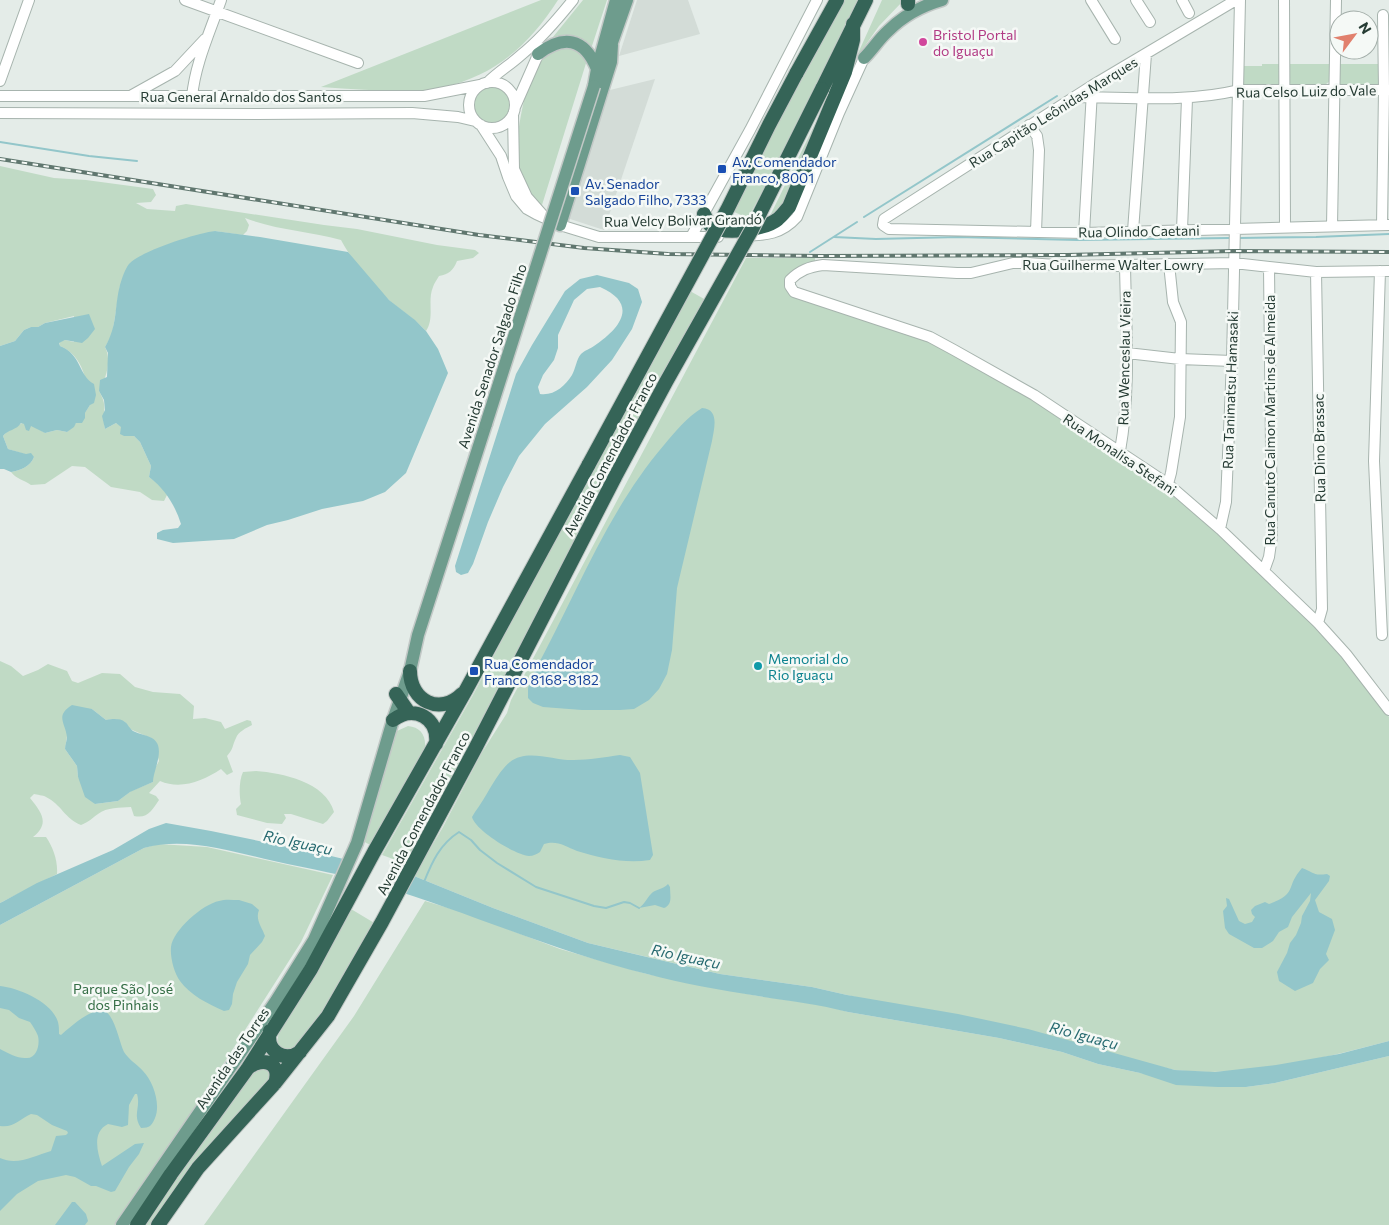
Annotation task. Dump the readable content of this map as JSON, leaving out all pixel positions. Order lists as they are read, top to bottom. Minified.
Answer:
{"streets":{"highway":["Avenida Comendador Franco","Avenida das Torres"],"main road":["Rua Velcy Bolivar Grandó","Avenida Senador Salgado Filho"],"street":["Rua Celso Luiz do Vale","Rua General Arnaldo dos Santos","Rua Capitão Leônidas Marques","Rua Olindo Caetani","Rua Guilherme Walter Lowry","Rua Wenceslau Vieira","Rua Tanimatsu Hamasaki","Rua Canuto Calmon Martins de Almeida","Rua Dino Brassac","Rua Monalisa Stefani"]},"crossings":[["Rua Celso Luiz do Vale","Rua Capitão Leônidas Marques"],["Rua Celso Luiz do Vale","Rua Tanimatsu Hamasaki"],["Rua General Arnaldo dos Santos","Rua Velcy Bolivar Grandó"],["Rua Capitão Leônidas Marques","Rua Olindo Caetani"],["Rua Capitão Leônidas Marques","Rua Tanimatsu Hamasaki"],["Rua Olindo Caetani","Rua Tanimatsu Hamasaki"],["Rua Guilherme Walter Lowry","Rua Wenceslau Vieira"],["Rua Guilherme Walter Lowry","Rua Tanimatsu Hamasaki"],["Rua Guilherme Walter Lowry","Rua Canuto Calmon Martins de Almeida"],["Rua Guilherme Walter Lowry","Rua Dino Brassac"],["Rua Guilherme Walter Lowry","Rua Monalisa Stefani"],["Rua Wenceslau Vieira","Rua Monalisa Stefani"],["Rua Tanimatsu Hamasaki","Rua Monalisa Stefani"],["Rua Canuto Calmon Martins de Almeida","Rua Monalisa Stefani"],["Rua Dino Brassac","Rua Monalisa Stefani"],["Avenida Comendador Franco","Avenida das Torres"]],"water":["Rio Iguaçu"],"parks":["Parque São José dos Pinhais"],"places":{"other":["Bristol Portal do Iguaçu","Memorial do Rio Iguaçu"],"transit":["Av. Comendador Franco, 8001","Av. Senador Salgado Filho, 7333","Rua Comendador Franco 8168-8182"]},"north":"top right"}
